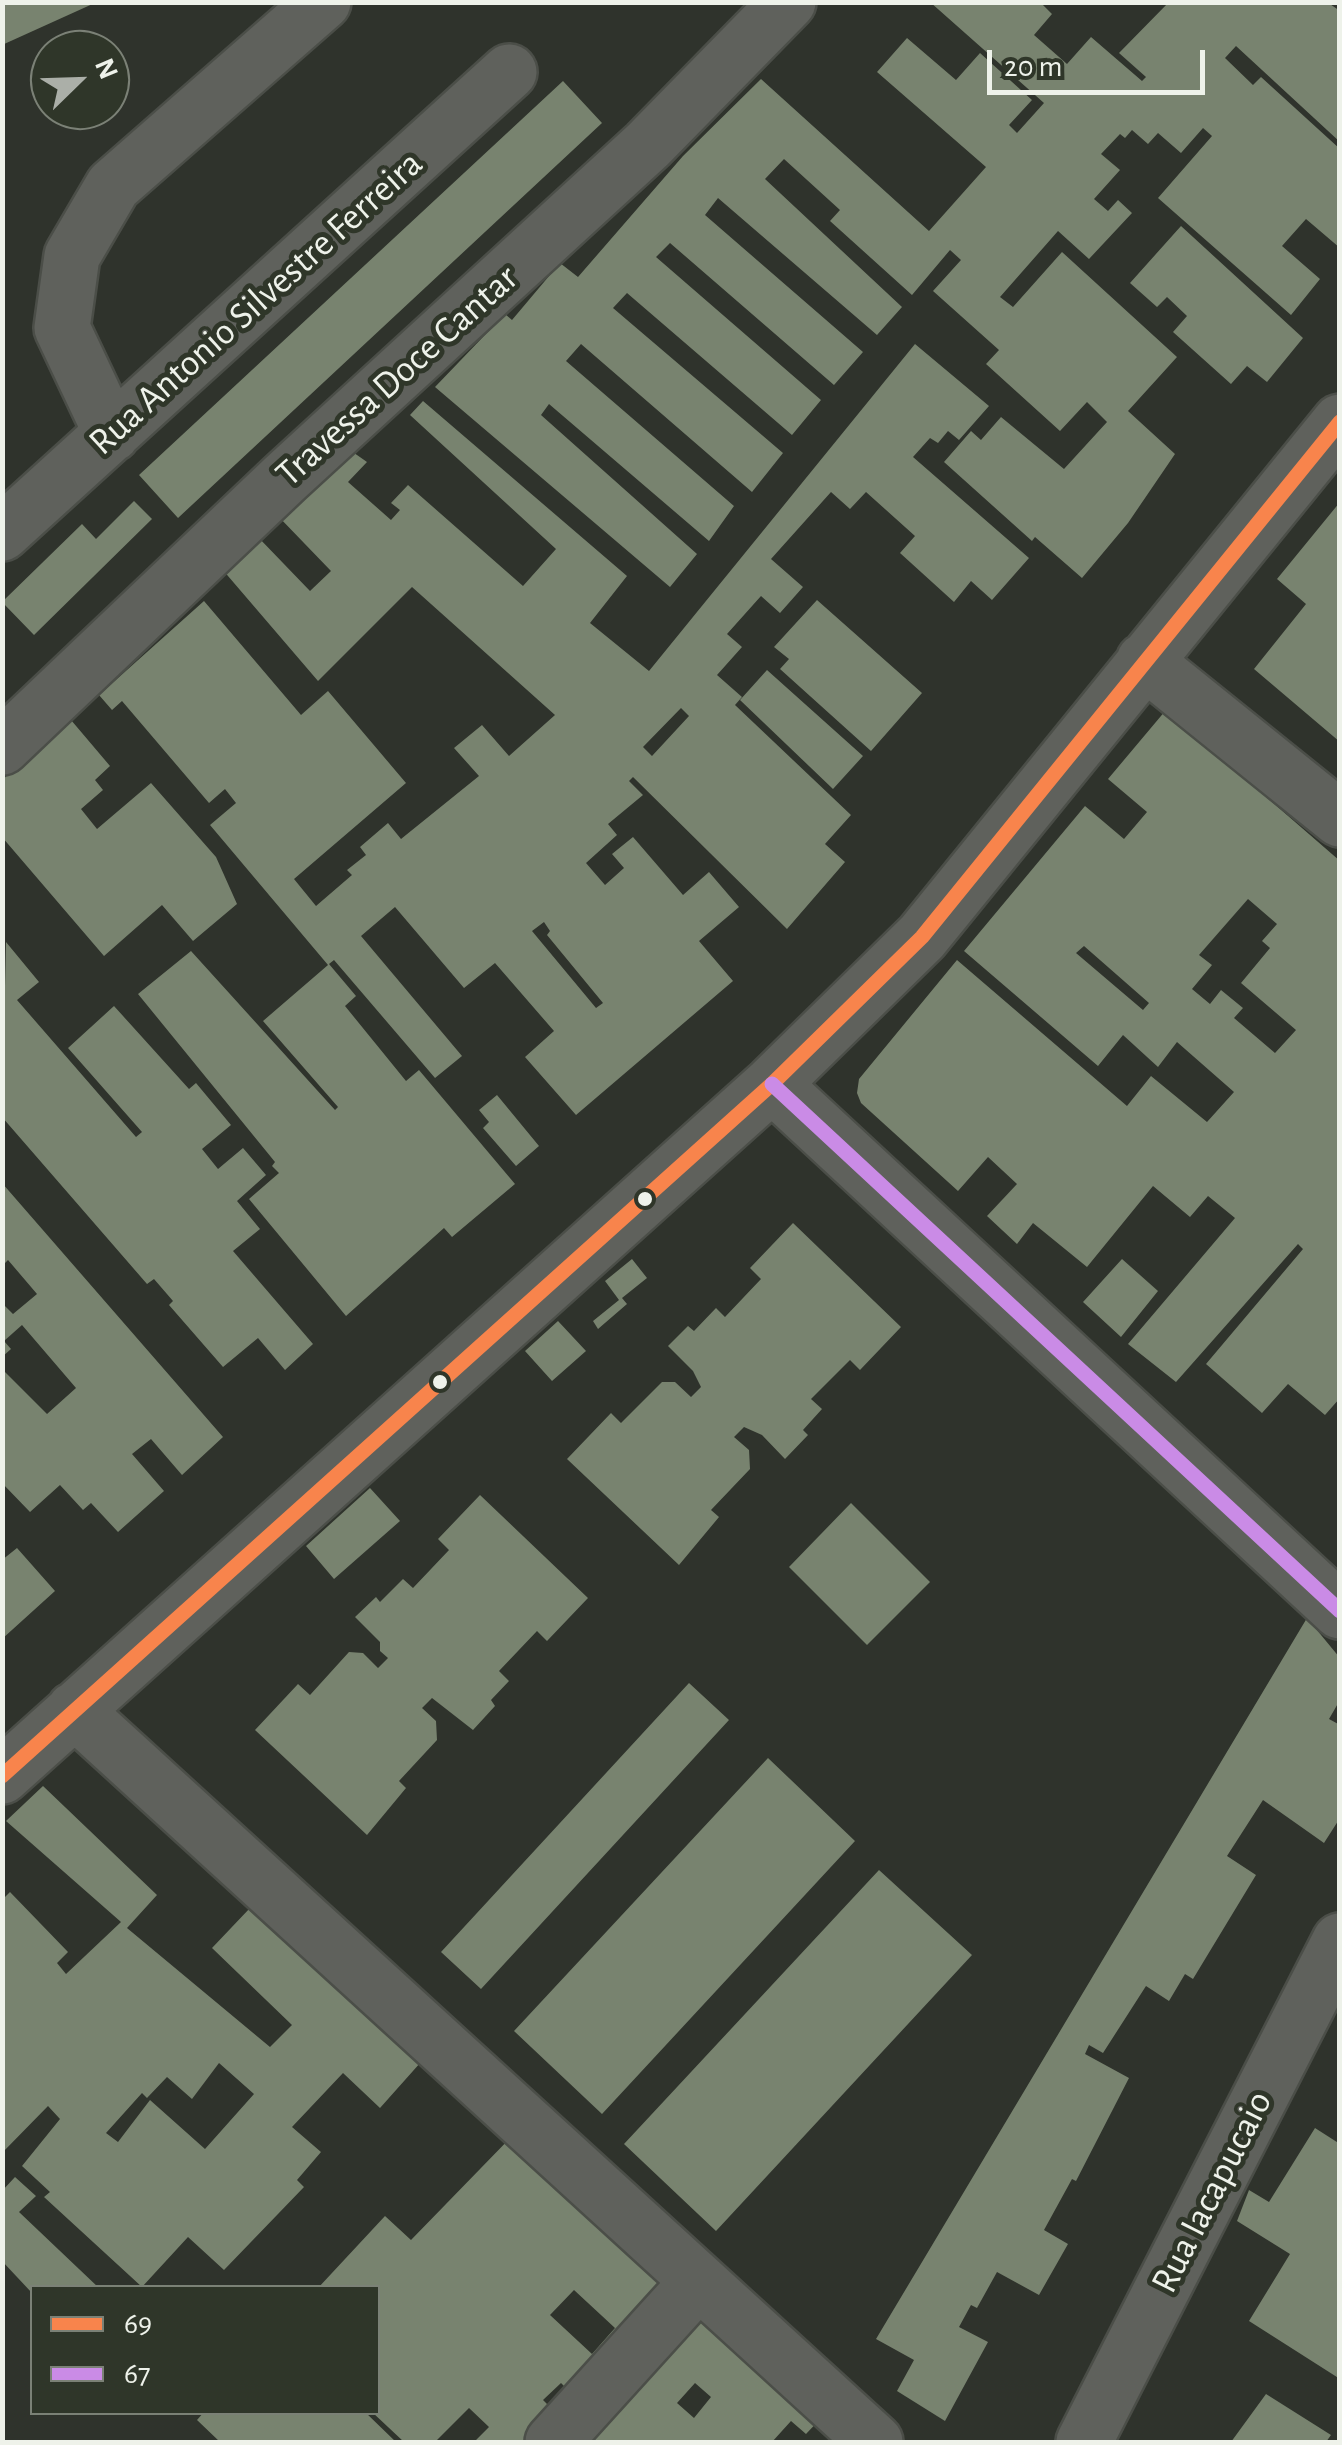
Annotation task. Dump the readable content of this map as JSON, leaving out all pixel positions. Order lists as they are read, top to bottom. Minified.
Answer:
{"streets":{"street":["Rua Antonio Silvestre Ferreira","Travessa Doce Cantar","Rua Iacapucaio"]},"lines":["transit line 69","transit line 67"],"legend":["69","67"],"scale_bar":"20 m","north":"top right"}
